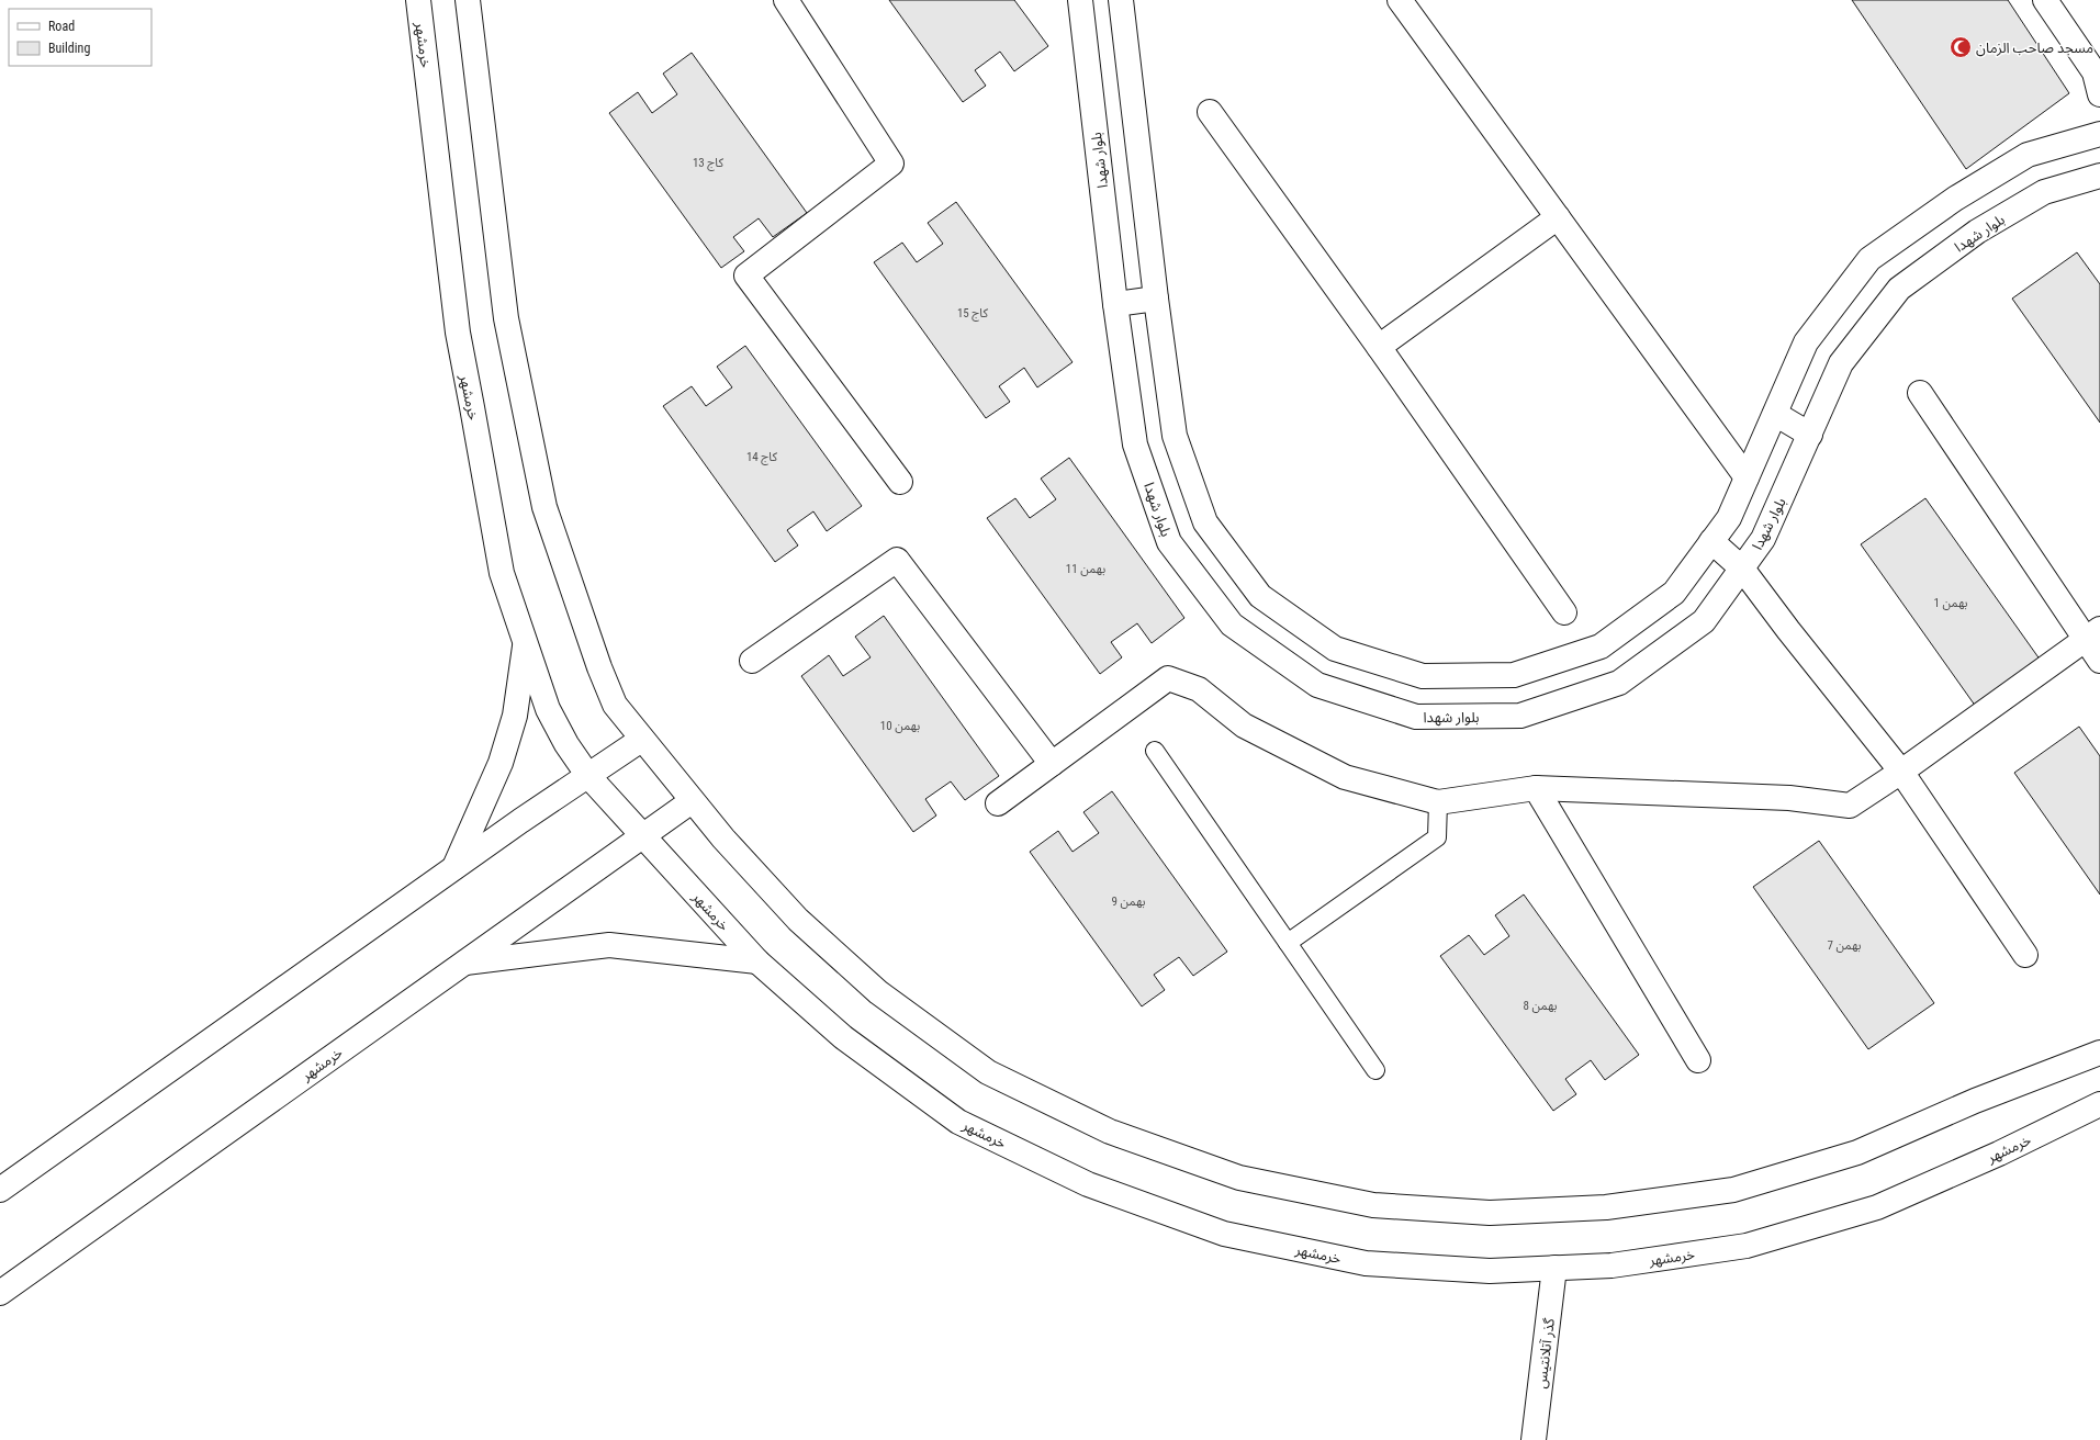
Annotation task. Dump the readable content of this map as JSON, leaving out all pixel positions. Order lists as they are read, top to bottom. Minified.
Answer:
{"streets":{"street":["خرمشهر","بلوار شهدا","گذر آتلانتیس"]},"crossings":[["خرمشهر","گذر آتلانتیس"]],"places":{"mosque":["مسجد صاحب الزمان"]},"house_numbers":["کاج 13","کاج 15","کاج 14","بهمن 11","بهمن 1","بهمن 10","بهمن 9","بهمن 7","بهمن 8"],"legend":["Road","Building"]}
